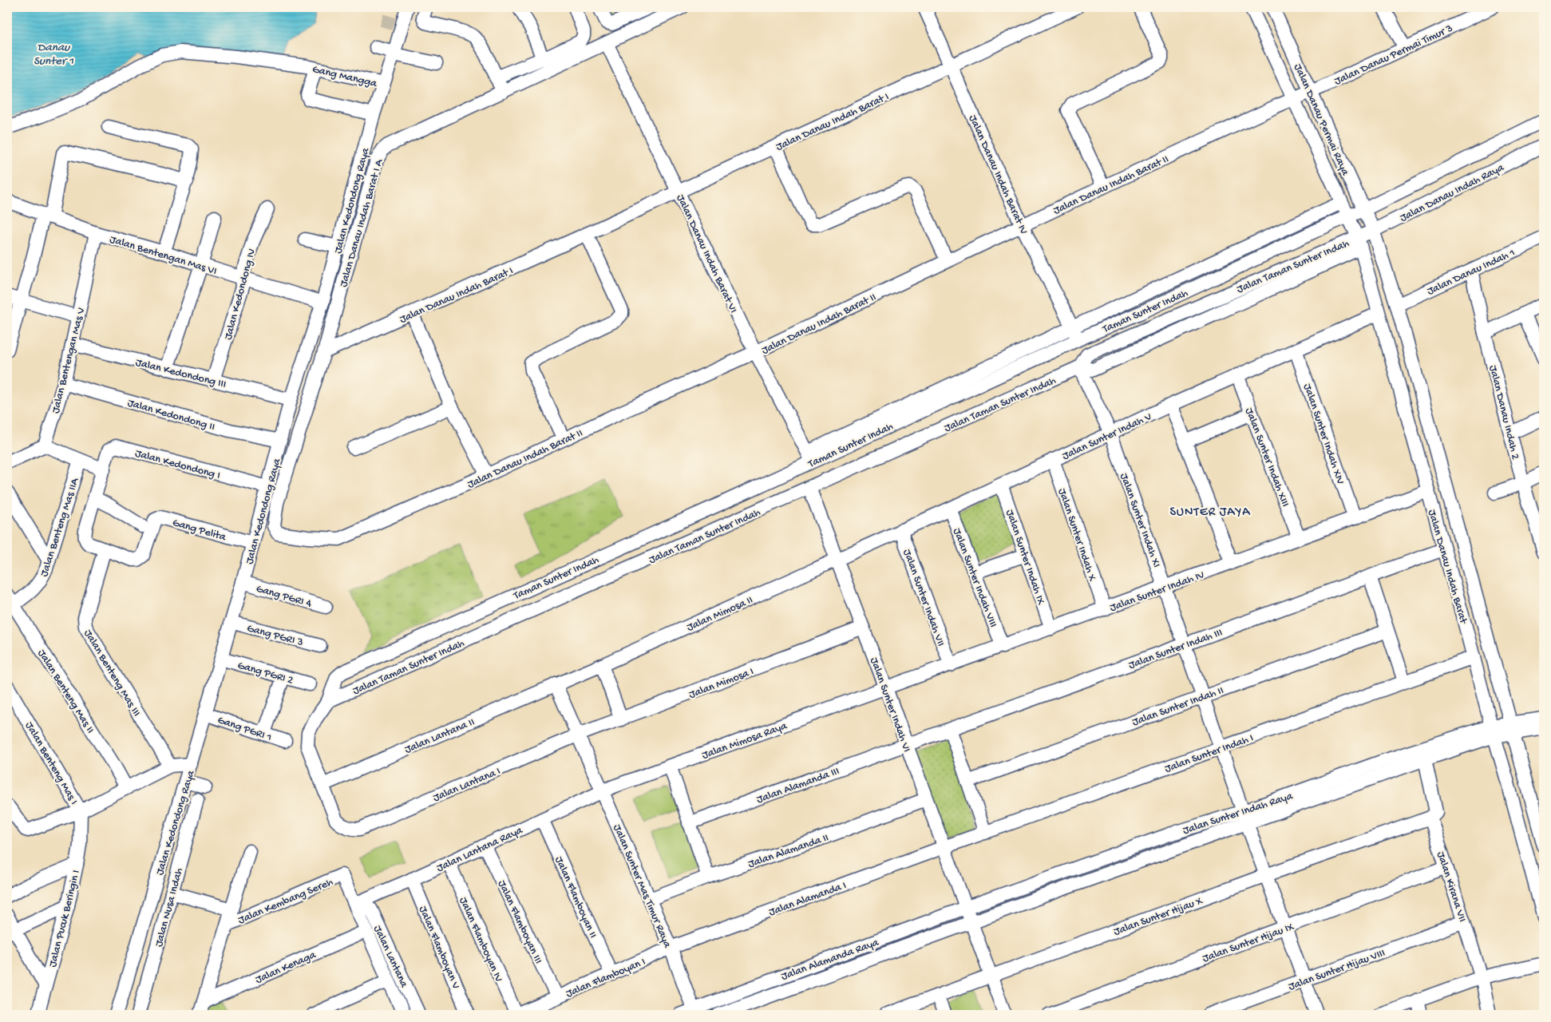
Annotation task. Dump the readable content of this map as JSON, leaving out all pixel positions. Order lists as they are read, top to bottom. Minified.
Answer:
{"streets":{"street":["Jalan Danau Permai Timur 3","Gang Mangga","Jalan Danau Permai Raya","Jalan Danau Indah Barat I","Jalan Danau Indah Barat IV","Jalan Danau Indah Barat II","Jalan Danau Indah Raya","Jalan Kedondong Raya","Jalan Danau Indah Barat I A","Jalan Danau Indah Barat VI","Jalan Bentengan Mas VI","Jalan Taman Sunter Indah","Jalan Danau Indah 1","Jalan Kedondong IV","Taman Sunter Indah","Jalan Bentengan Mas V","Jalan Kedondong III","Jalan Danau Indah 2","Jalan Kedondong II","Jalan Sunter Indah XIV","Jalan Sunter Indah V","Jalan Sunter Indah XIII","Jalan Kedondong I","Jalan Sunter Indah XI","Jalan Benteng Mas IIA","Gang Pelita","Jalan Sunter Indah X","Jalan Sunter Indah IX","Jalan Danau Indah Barat","Jalan Sunter Indah VIII","Jalan Sunter Indah IV","Gang PGRI 4","Jalan Sunter Indah VII","Jalan Mimosa II","Gang PGRI 3","Jalan Sunter Indah III","Gang PGRI 2","Jalan Benteng Mas III","Jalan Mimosa I","Jalan Benteng Mas II","Jalan Sunter Indah VI","Jalan Sunter Indah II","Gang PGRI 1","Jalan Lantana II","Jalan Mimosa Raya","Jalan Sunter Indah I","Jalan Benteng Mas I","Jalan Lantana I","Jalan Alamanda III","Jalan Sunter Indah Raya","Jalan Lantana Raya","Jalan Alamanda II","Jalan Sunter Mas Timur Raya","Jalan Kirana VII","Jalan Flamboyan II","Jalan Alamanda I","Jalan Kembang Sereh","Jalan Nusa Indah","Jalan Sunter Hijau X","Jalan Pucuk Beringin I","Jalan Flamboyan III","Jalan Flamboyan IV","Jalan Sunter Hijau IX","Jalan Flamboyan V","Jalan Lantana","Jalan Alamanda Raya","Jalan Kenaga","Jalan Sunter Hijau VIII","Jalan Flamboyan I"]},"crossings":[["Jalan Danau Permai Timur 3","Jalan Danau Permai Raya"],["Jalan Danau Permai Timur 3","Jalan Danau Indah Barat II"],["Gang Mangga","Jalan Kedondong Raya"],["Jalan Danau Permai Raya","Jalan Danau Indah Barat II"],["Jalan Danau Permai Raya","Jalan Danau Indah Raya"],["Jalan Danau Permai Raya","Taman Sunter Indah"],["Jalan Danau Permai Raya","Jalan Danau Indah Barat"],["Jalan Danau Indah Barat I","Jalan Danau Indah Barat IV"],["Jalan Danau Indah Barat I","Jalan Danau Indah Barat I A"],["Jalan Danau Indah Barat I","Jalan Danau Indah Barat VI"],["Jalan Danau Indah Barat IV","Jalan Danau Indah Barat II"],["Jalan Danau Indah Barat IV","Taman Sunter Indah"],["Jalan Danau Indah Barat II","Jalan Danau Indah Barat I A"],["Jalan Danau Indah Barat II","Jalan Danau Indah Barat VI"],["Jalan Danau Indah Raya","Jalan Taman Sunter Indah"],["Jalan Danau Indah Raya","Taman Sunter Indah"],["Jalan Danau Indah Raya","Jalan Danau Indah Barat"],["Jalan Kedondong Raya","Jalan Bentengan Mas VI"],["Jalan Kedondong Raya","Jalan Kedondong III"],["Jalan Kedondong Raya","Jalan Kedondong II"],["Jalan Kedondong Raya","Jalan Kedondong I"],["Jalan Kedondong Raya","Gang Pelita"],["Jalan Kedondong Raya","Gang PGRI 4"],["Jalan Kedondong Raya","Gang PGRI 3"],["Jalan Kedondong Raya","Gang PGRI 2"],["Jalan Kedondong Raya","Gang PGRI 1"],["Jalan Danau Indah Barat I A","Jalan Danau Indah Barat VI"],["Jalan Danau Indah Barat VI","Taman Sunter Indah"],["Jalan Bentengan Mas VI","Jalan Kedondong IV"],["Jalan Bentengan Mas VI","Jalan Bentengan Mas V"],["Jalan Taman Sunter Indah","Taman Sunter Indah"],["Jalan Taman Sunter Indah","Jalan Sunter Indah XI"],["Jalan Taman Sunter Indah","Jalan Danau Indah Barat"],["Jalan Taman Sunter Indah","Jalan Sunter Indah VI"],["Jalan Taman Sunter Indah","Jalan Lantana II"],["Jalan Taman Sunter Indah","Jalan Lantana I"],["Jalan Danau Indah 1","Jalan Danau Indah 2"],["Jalan Danau Indah 1","Jalan Danau Indah Barat"],["Jalan Kedondong IV","Jalan Kedondong III"],["Taman Sunter Indah","Jalan Danau Indah Barat"],["Jalan Bentengan Mas V","Jalan Kedondong III"],["Jalan Bentengan Mas V","Jalan Kedondong II"],["Jalan Sunter Indah XIV","Jalan Sunter Indah V"],["Jalan Sunter Indah XIV","Jalan Sunter Indah IV"],["Jalan Sunter Indah V","Jalan Sunter Indah XIII"],["Jalan Sunter Indah V","Jalan Sunter Indah XI"],["Jalan Sunter Indah V","Jalan Sunter Indah X"],["Jalan Sunter Indah V","Jalan Sunter Indah IX"],["Jalan Sunter Indah V","Jalan Danau Indah Barat"],["Jalan Sunter Indah V","Jalan Sunter Indah VIII"],["Jalan Sunter Indah V","Jalan Sunter Indah VII"],["Jalan Sunter Indah V","Jalan Mimosa II"],["Jalan Sunter Indah V","Jalan Sunter Indah VI"],["Jalan Sunter Indah XIII","Jalan Sunter Indah IV"],["Jalan Kedondong I","Gang Pelita"],["Jalan Kedondong I","Jalan Benteng Mas III"],["Jalan Sunter Indah XI","Jalan Sunter Indah IV"],["Jalan Sunter Indah XI","Jalan Sunter Indah III"],["Jalan Sunter Indah XI","Jalan Sunter Indah II"],["Jalan Sunter Indah XI","Jalan Sunter Indah I"],["Jalan Sunter Indah XI","Jalan Sunter Indah Raya"],["Jalan Sunter Indah XI","Jalan Sunter Hijau X"],["Jalan Sunter Indah XI","Jalan Sunter Hijau IX"],["Jalan Sunter Indah XI","Jalan Sunter Hijau VIII"],["Jalan Benteng Mas IIA","Jalan Benteng Mas II"],["Gang Pelita","Jalan Benteng Mas III"],["Jalan Sunter Indah X","Jalan Sunter Indah IV"],["Jalan Sunter Indah IX","Jalan Sunter Indah IV"],["Jalan Danau Indah Barat","Jalan Sunter Indah IV"],["Jalan Danau Indah Barat","Jalan Sunter Indah III"],["Jalan Danau Indah Barat","Jalan Sunter Indah I"],["Jalan Danau Indah Barat","Jalan Sunter Indah Raya"],["Jalan Sunter Indah VIII","Jalan Sunter Indah IV"],["Jalan Sunter Indah IV","Jalan Sunter Indah VII"],["Jalan Sunter Indah IV","Jalan Sunter Indah VI"],["Jalan Sunter Indah IV","Jalan Mimosa Raya"],["Jalan Mimosa II","Jalan Sunter Indah VI"],["Jalan Mimosa II","Jalan Lantana II"],["Jalan Mimosa II","Jalan Sunter Mas Timur Raya"],["Jalan Sunter Indah III","Jalan Sunter Indah VI"],["Jalan Sunter Indah III","Jalan Alamanda III"],["Jalan Mimosa I","Jalan Sunter Indah VI"],["Jalan Mimosa I","Jalan Lantana I"],["Jalan Mimosa I","Jalan Sunter Mas Timur Raya"],["Jalan Sunter Indah VI","Jalan Mimosa Raya"],["Jalan Sunter Indah VI","Jalan Sunter Indah I"],["Jalan Sunter Indah VI","Jalan Alamanda III"],["Jalan Sunter Indah VI","Jalan Sunter Indah Raya"],["Jalan Sunter Indah VI","Jalan Alamanda II"],["Jalan Sunter Indah VI","Jalan Alamanda I"],["Jalan Sunter Indah VI","Jalan Sunter Hijau X"],["Jalan Sunter Indah VI","Jalan Alamanda Raya"],["Jalan Lantana II","Jalan Lantana I"],["Jalan Lantana II","Jalan Sunter Mas Timur Raya"],["Jalan Mimosa Raya","Jalan Lantana Raya"],["Jalan Mimosa Raya","Jalan Sunter Mas Timur Raya"],["Jalan Sunter Indah I","Jalan Alamanda I"],["Jalan Benteng Mas I","Jalan Pucuk Beringin I"],["Jalan Lantana I","Jalan Sunter Mas Timur Raya"],["Jalan Sunter Indah Raya","Jalan Kirana VII"],["Jalan Sunter Indah Raya","Jalan Alamanda Raya"],["Jalan Lantana Raya","Jalan Sunter Mas Timur Raya"],["Jalan Lantana Raya","Jalan Flamboyan II"],["Jalan Lantana Raya","Jalan Kembang Sereh"],["Jalan Lantana Raya","Jalan Flamboyan III"],["Jalan Lantana Raya","Jalan Flamboyan IV"],["Jalan Lantana Raya","Jalan Flamboyan V"],["Jalan Lantana Raya","Jalan Lantana"],["Jalan Alamanda II","Jalan Sunter Mas Timur Raya"],["Jalan Sunter Mas Timur Raya","Jalan Alamanda I"],["Jalan Sunter Mas Timur Raya","Jalan Alamanda Raya"],["Jalan Sunter Mas Timur Raya","Jalan Flamboyan I"],["Jalan Kirana VII","Jalan Sunter Hijau X"],["Jalan Kirana VII","Jalan Sunter Hijau IX"],["Jalan Kirana VII","Jalan Sunter Hijau VIII"],["Jalan Flamboyan II","Jalan Flamboyan I"],["Jalan Alamanda I","Jalan Flamboyan I"],["Jalan Kembang Sereh","Jalan Lantana"],["Jalan Flamboyan III","Jalan Flamboyan I"],["Jalan Flamboyan IV","Jalan Flamboyan I"]],"districts":["SUNTER JAYA"],"water":["Danau Sunter 1"]}
